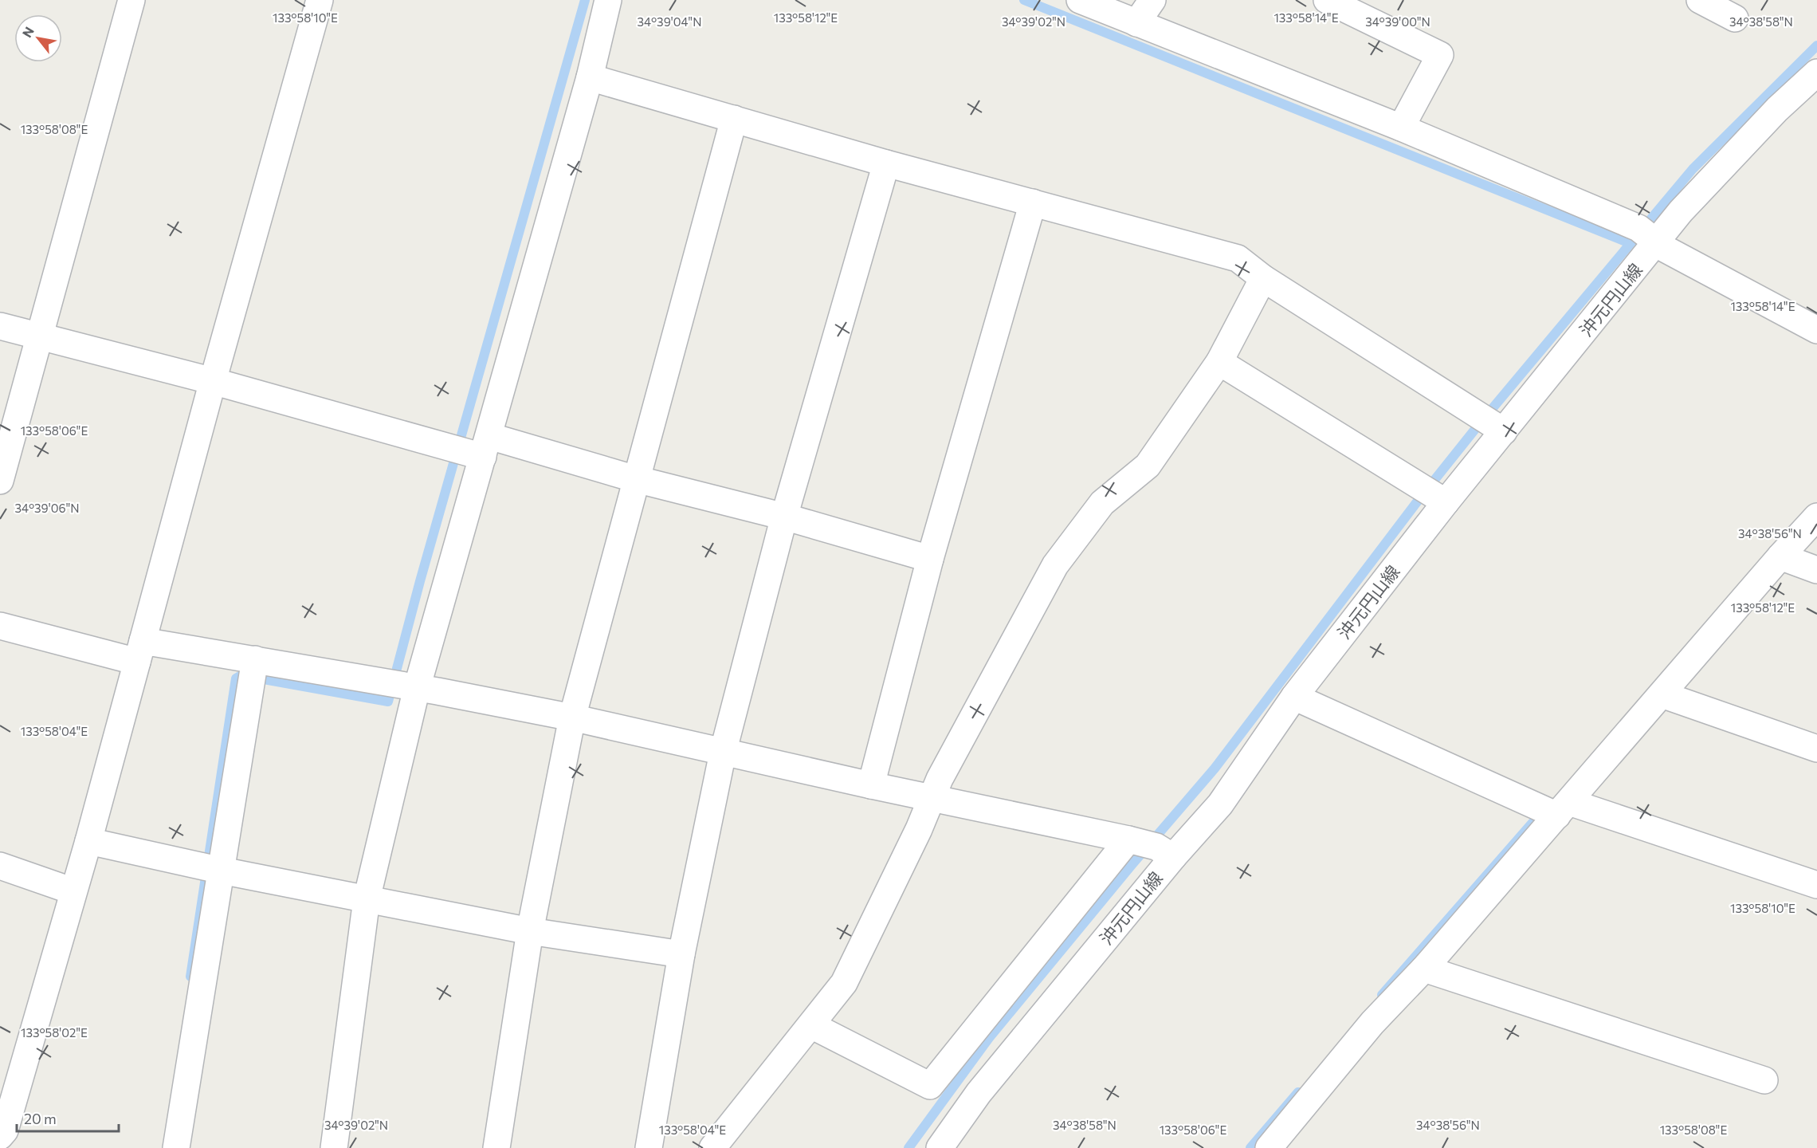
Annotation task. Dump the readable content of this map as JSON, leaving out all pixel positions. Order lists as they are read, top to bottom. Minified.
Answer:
{"streets":{"street":["沖元円山線"]},"scale_bar":"20 m","north":"top left","coordinates":["133°58'10\"E","133°58'12\"E","133°58'14\"E","34°39'00\"N","34°38'58\"N","34°39'04\"N","34°39'02\"N","133°58'08\"E","133°58'06\"E","34°39'06\"N","34°38'56\"N","133°58'04\"E","133°58'02\"E"]}
